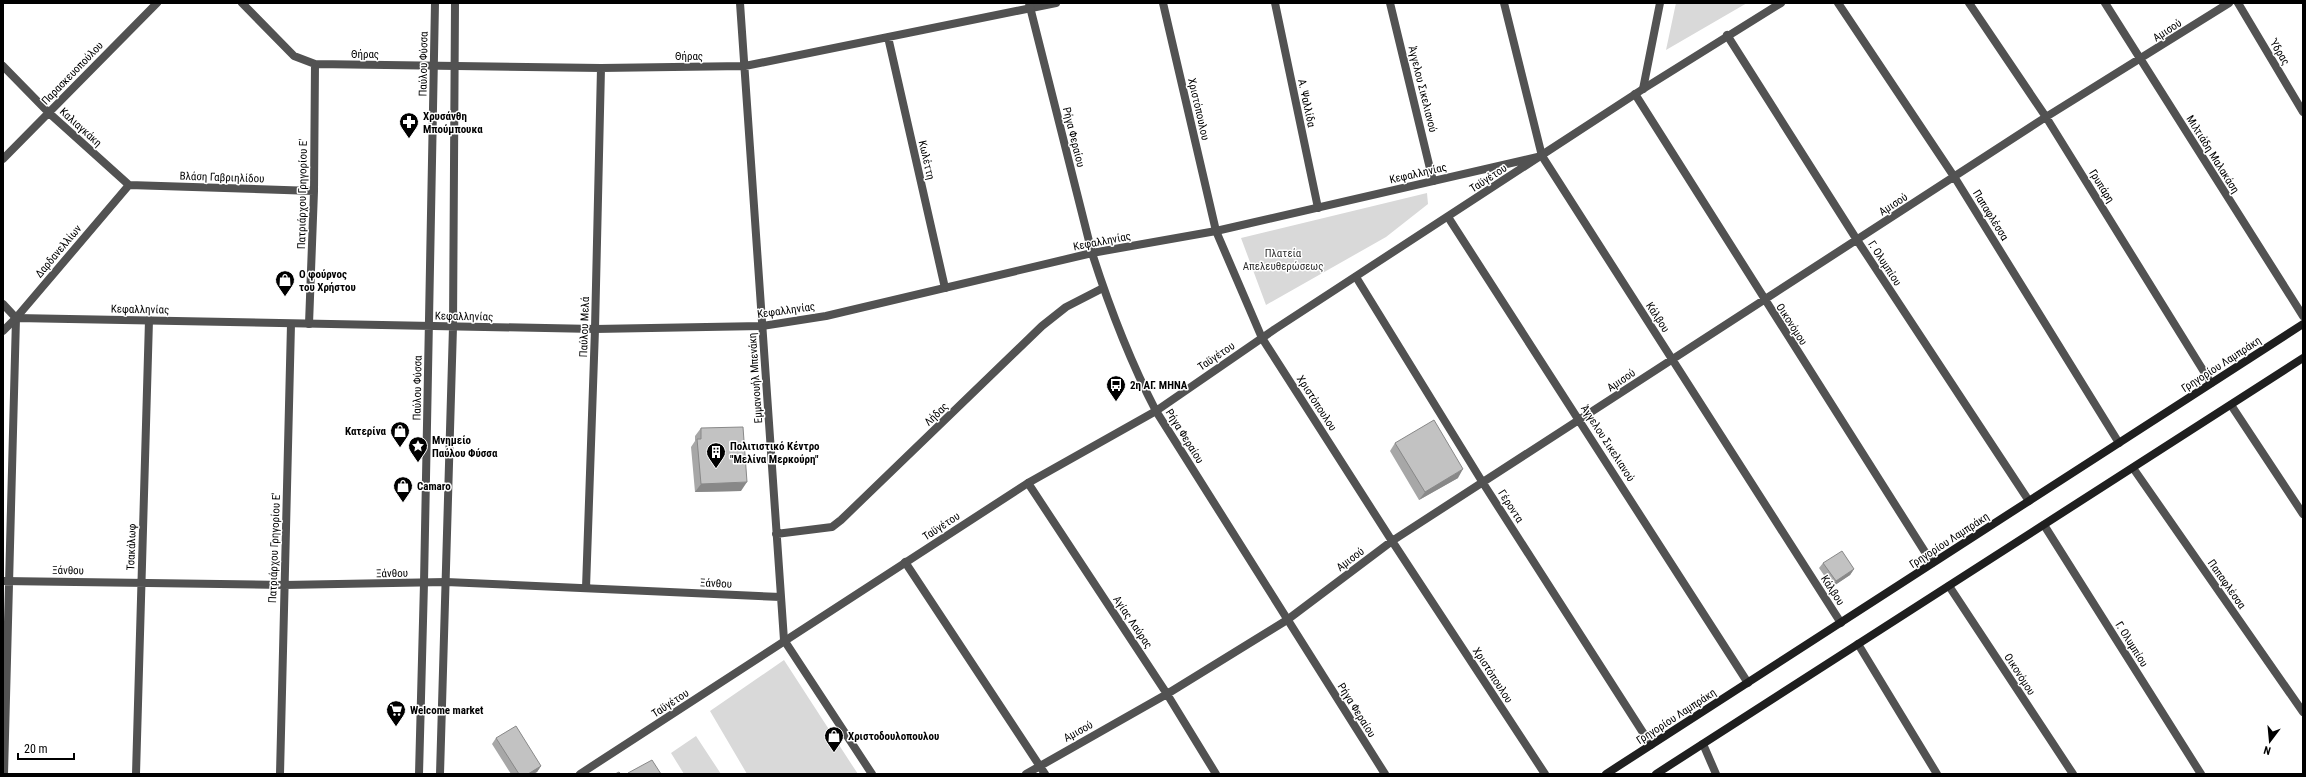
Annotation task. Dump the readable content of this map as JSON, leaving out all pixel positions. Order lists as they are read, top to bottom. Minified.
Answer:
{"streets":{"main road":["Γρηγορίου Λαμπράκη"],"street":["Αμισού","Ύδρας","Θήρας","Παύλου Φύσσα","Παρασκευοπούλου","Άγγελου Σικελιανού","Α. Ψαλλίδα","Χριστόπουλου","Καλιαγκάκη","Ρήγα Φεραίου","Μιλτιάδη Μαλακάση","Κωλέττη","Κεφαλληνίας","Βλάση Γαβριηλίδου","Ταϋγέτου","Γρυπάρη","Πατριάρχου Γρηγορίου Ε'","Παπαφλέσσα","Δαρδανελλίων","Γ. Ολυμπίου","Κάλβου","Οικονόμου","Παύλου Μελά","Εμμανουήλ Μπενάκη","Λήδας","Γέροντα","Τσακάλωφ","Ξάνθου","Αγίας Λαύρας"]},"crossings":[["Αμισού","Άγγελου Σικελιανού"],["Αμισού","Χριστόπουλου"],["Αμισού","Ρήγα Φεραίου"],["Αμισού","Μιλτιάδη Μαλακάση"],["Αμισού","Γρυπάρη"],["Αμισού","Παπαφλέσσα"],["Αμισού","Γ. Ολυμπίου"],["Αμισού","Κάλβου"],["Αμισού","Οικονόμου"],["Αμισού","Γέροντα"],["Αμισού","Αγίας Λαύρας"],["Θήρας","Παύλου Φύσσα"],["Θήρας","Ρήγα Φεραίου"],["Θήρας","Κωλέττη"],["Θήρας","Πατριάρχου Γρηγορίου Ε'"],["Θήρας","Παύλου Μελά"],["Θήρας","Εμμανουήλ Μπενάκη"],["Παύλου Φύσσα","Κεφαλληνίας"],["Παύλου Φύσσα","Ξάνθου"],["Παρασκευοπούλου","Καλιαγκάκη"],["Άγγελου Σικελιανού","Κεφαλληνίας"],["Άγγελου Σικελιανού","Ταϋγέτου"],["Άγγελου Σικελιανού","Γρηγορίου Λαμπράκη"],["Α. Ψαλλίδα","Κεφαλληνίας"],["Χριστόπουλου","Κεφαλληνίας"],["Χριστόπουλου","Ταϋγέτου"],["Καλιαγκάκη","Βλάση Γαβριηλίδου"],["Καλιαγκάκη","Δαρδανελλίων"],["Ρήγα Φεραίου","Κεφαλληνίας"],["Ρήγα Φεραίου","Ταϋγέτου"],["Ρήγα Φεραίου","Λήδας"],["Κωλέττη","Κεφαλληνίας"],["Κεφαλληνίας","Ταϋγέτου"],["Κεφαλληνίας","Πατριάρχου Γρηγορίου Ε'"],["Κεφαλληνίας","Δαρδανελλίων"],["Κεφαλληνίας","Κάλβου"],["Κεφαλληνίας","Παύλου Μελά"],["Κεφαλληνίας","Εμμανουήλ Μπενάκη"],["Κεφαλληνίας","Τσακάλωφ"],["Βλάση Γαβριηλίδου","Πατριάρχου Γρηγορίου Ε'"],["Βλάση Γαβριηλίδου","Δαρδανελλίων"],["Ταϋγέτου","Γ. Ολυμπίου"],["Ταϋγέτου","Κάλβου"],["Ταϋγέτου","Οικονόμου"],["Ταϋγέτου","Εμμανουήλ Μπενάκη"],["Ταϋγέτου","Γέροντα"],["Ταϋγέτου","Αγίας Λαύρας"],["Γρυπάρη","Γρηγορίου Λαμπράκη"],["Πατριάρχου Γρηγορίου Ε'","Ξάνθου"],["Παπαφλέσσα","Γρηγορίου Λαμπράκη"],["Γ. Ολυμπίου","Γρηγορίου Λαμπράκη"],["Κάλβου","Γρηγορίου Λαμπράκη"],["Οικονόμου","Γρηγορίου Λαμπράκη"],["Παύλου Μελά","Ξάνθου"],["Γρηγορίου Λαμπράκη","Γέροντα"],["Εμμανουήλ Μπενάκη","Λήδας"],["Εμμανουήλ Μπενάκη","Ξάνθου"],["Τσακάλωφ","Ξάνθου"]],"parks":["Πλατεία Απελευθερώσεως"],"places":{"pharmacy":["Χρυσάνθη Μπούμπουκα"],"shop":["Ο φούρνος του Χρήστου","Κατερίνα","Camaro","Χριστοδουλοπουλου"],"bus stop":["2η ΑΓ. ΜΗΝΑ"],"place":["Μνημείο Παύλου Φύσσα"],"building":["Πολιτιστικό Κέντρο \"Μελίνα Μερκούρη\""],"supermarket":["Welcome market"]},"scale_bar":"20 m","north":"bottom"}
